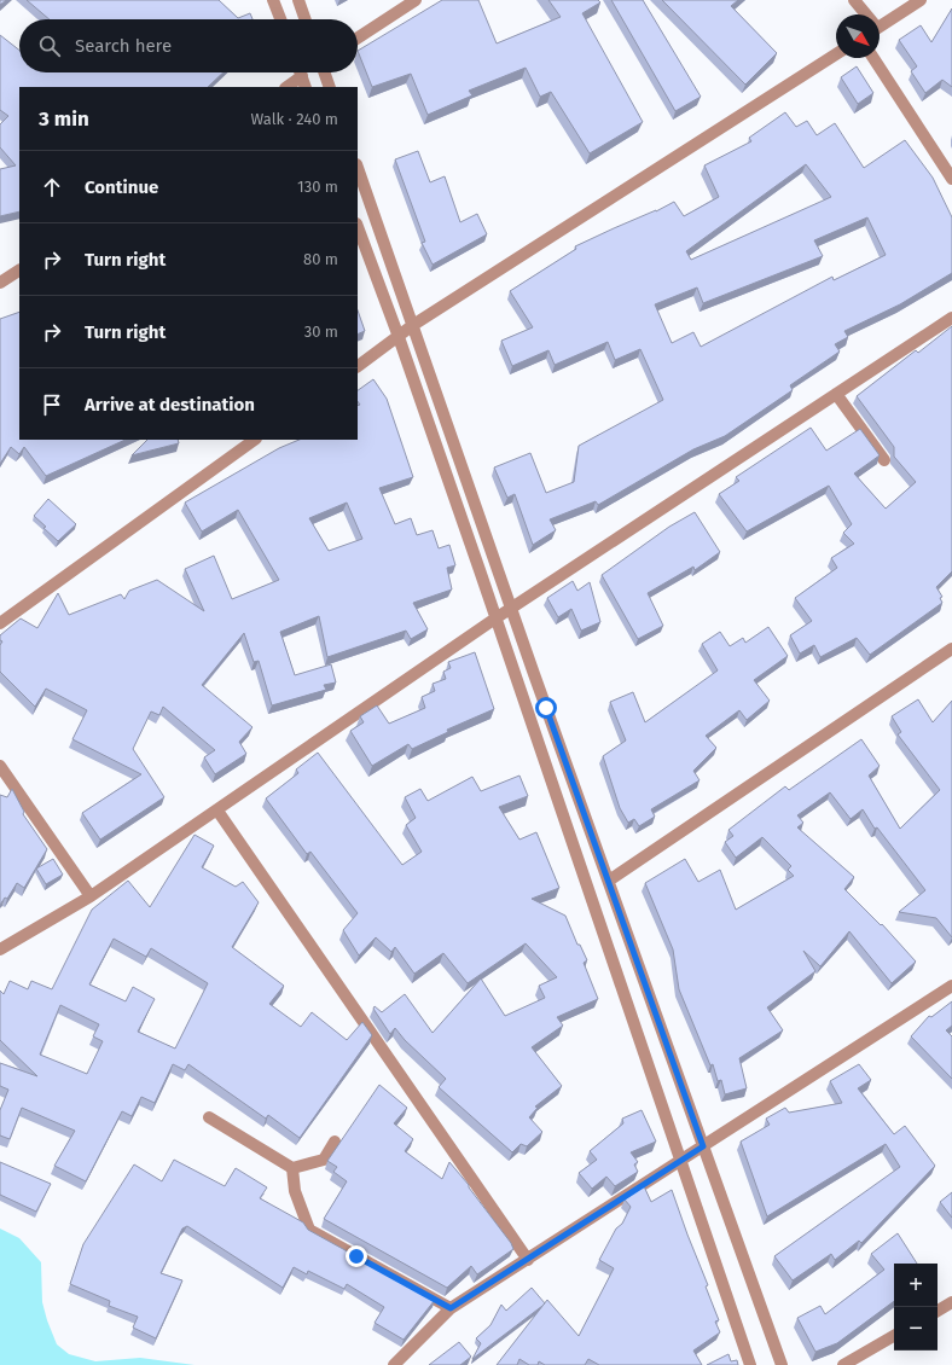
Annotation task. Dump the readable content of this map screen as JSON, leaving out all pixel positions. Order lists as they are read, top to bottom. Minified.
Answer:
{"north":"bottom right","page":{"search":"Search here","heading":["3 min","Walk · 240 m"],"list":[["Continue","130 m"],["Turn right","80 m"],["Turn right","30 m"],"Arrive at destination"],"map_buttons":["+","−"]}}
